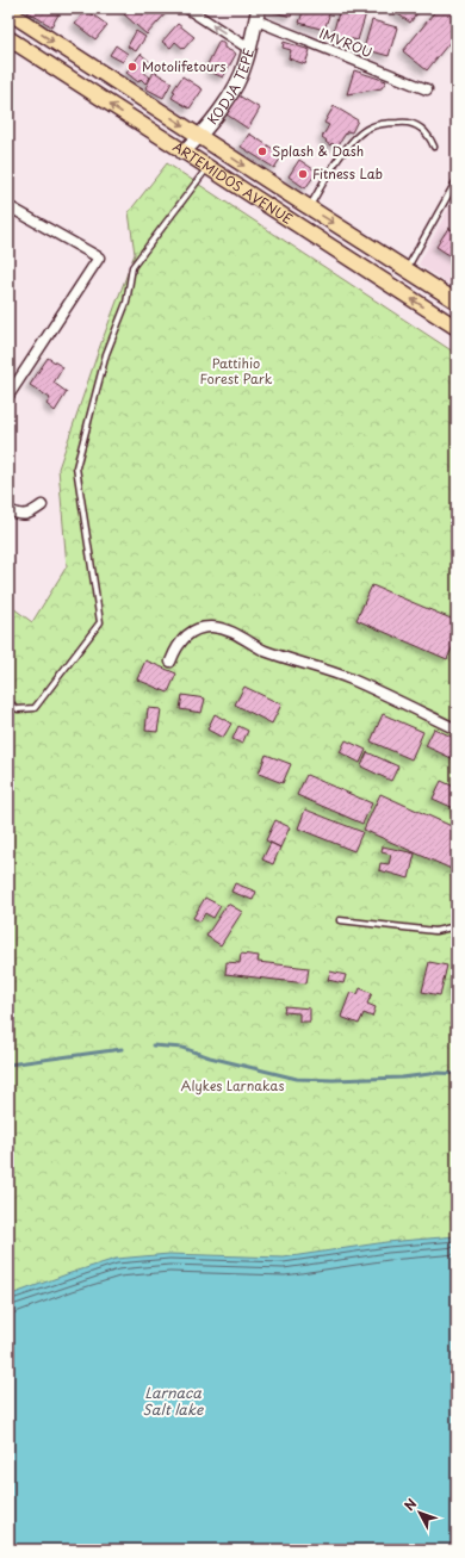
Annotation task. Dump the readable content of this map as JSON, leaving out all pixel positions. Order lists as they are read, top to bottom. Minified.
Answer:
{"streets":{"main road":["ARTEMIDOS AVENUE"],"street":["IMVROU","KODJA TEPE"]},"crossings":[["IMVROU","KODJA TEPE"],["KODJA TEPE","ARTEMIDOS AVENUE"]],"water":["Larnaca Salt lake"],"parks":["Pattihio Forest Park","Alykes Larnakas"],"places":["Motolifetours","Splash & Dash","Fitness Lab"],"north":"top left"}
